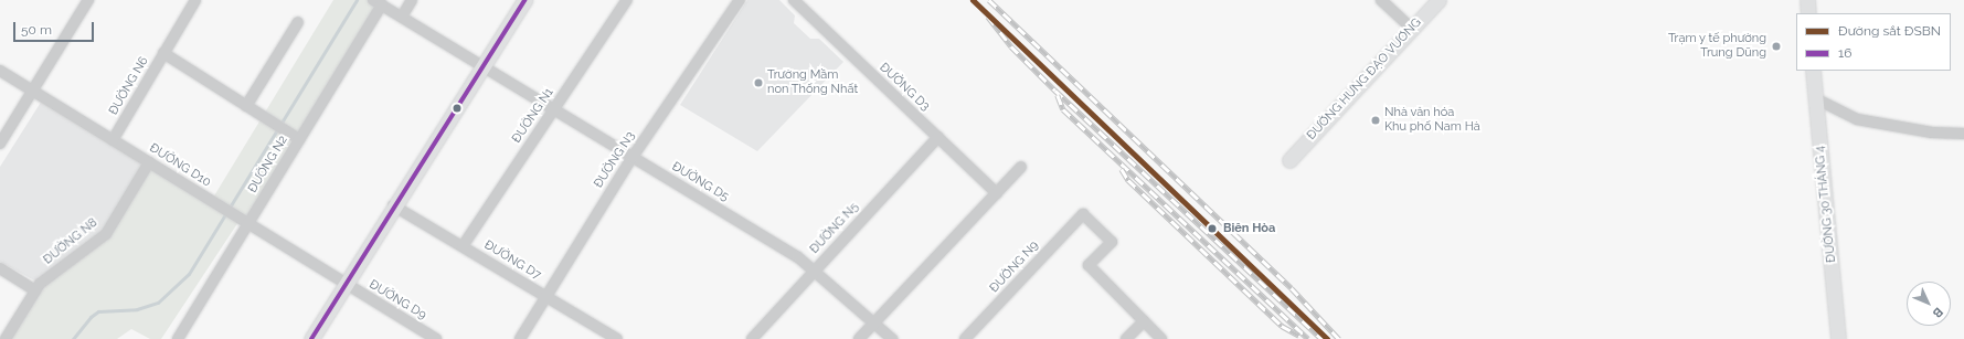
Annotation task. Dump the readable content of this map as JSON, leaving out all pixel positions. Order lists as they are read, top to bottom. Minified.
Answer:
{"streets":{"main road":["ĐƯỜNG HƯNG ĐẠO VƯƠNG","ĐƯỜNG 30 THÁNG 4"],"street":["ĐƯỜNG N6","ĐƯỜNG D3","ĐƯỜNG N1","ĐƯỜNG N3","ĐƯỜNG N2","ĐƯỜNG D10","ĐƯỜNG D5","ĐƯỜNG N5","ĐƯỜNG N8","ĐƯỜNG D7","ĐƯỜNG N9","ĐƯỜNG D9"]},"crossings":[["ĐƯỜNG N6","ĐƯỜNG D10"],["ĐƯỜNG D3","ĐƯỜNG N5"],["ĐƯỜNG N1","ĐƯỜNG D5"],["ĐƯỜNG N1","ĐƯỜNG D7"],["ĐƯỜNG N3","ĐƯỜNG D5"],["ĐƯỜNG N3","ĐƯỜNG D7"],["ĐƯỜNG N2","ĐƯỜNG D10"],["ĐƯỜNG N2","ĐƯỜNG D5"],["ĐƯỜNG D10","ĐƯỜNG N8"],["ĐƯỜNG D10","ĐƯỜNG D9"],["ĐƯỜNG D5","ĐƯỜNG N5"]],"places":["Trạm y tế phường Trung Dũng","Trường Mầm non Thống Nhất","Nhà văn hóa Khu phố Nam Hà","Biên Hòa"],"lines":["rail line ĐSBN","transit line 16"],"legend":["Đường sắt ĐSBN","16"],"scale_bar":"50 m","north":"bottom right"}
